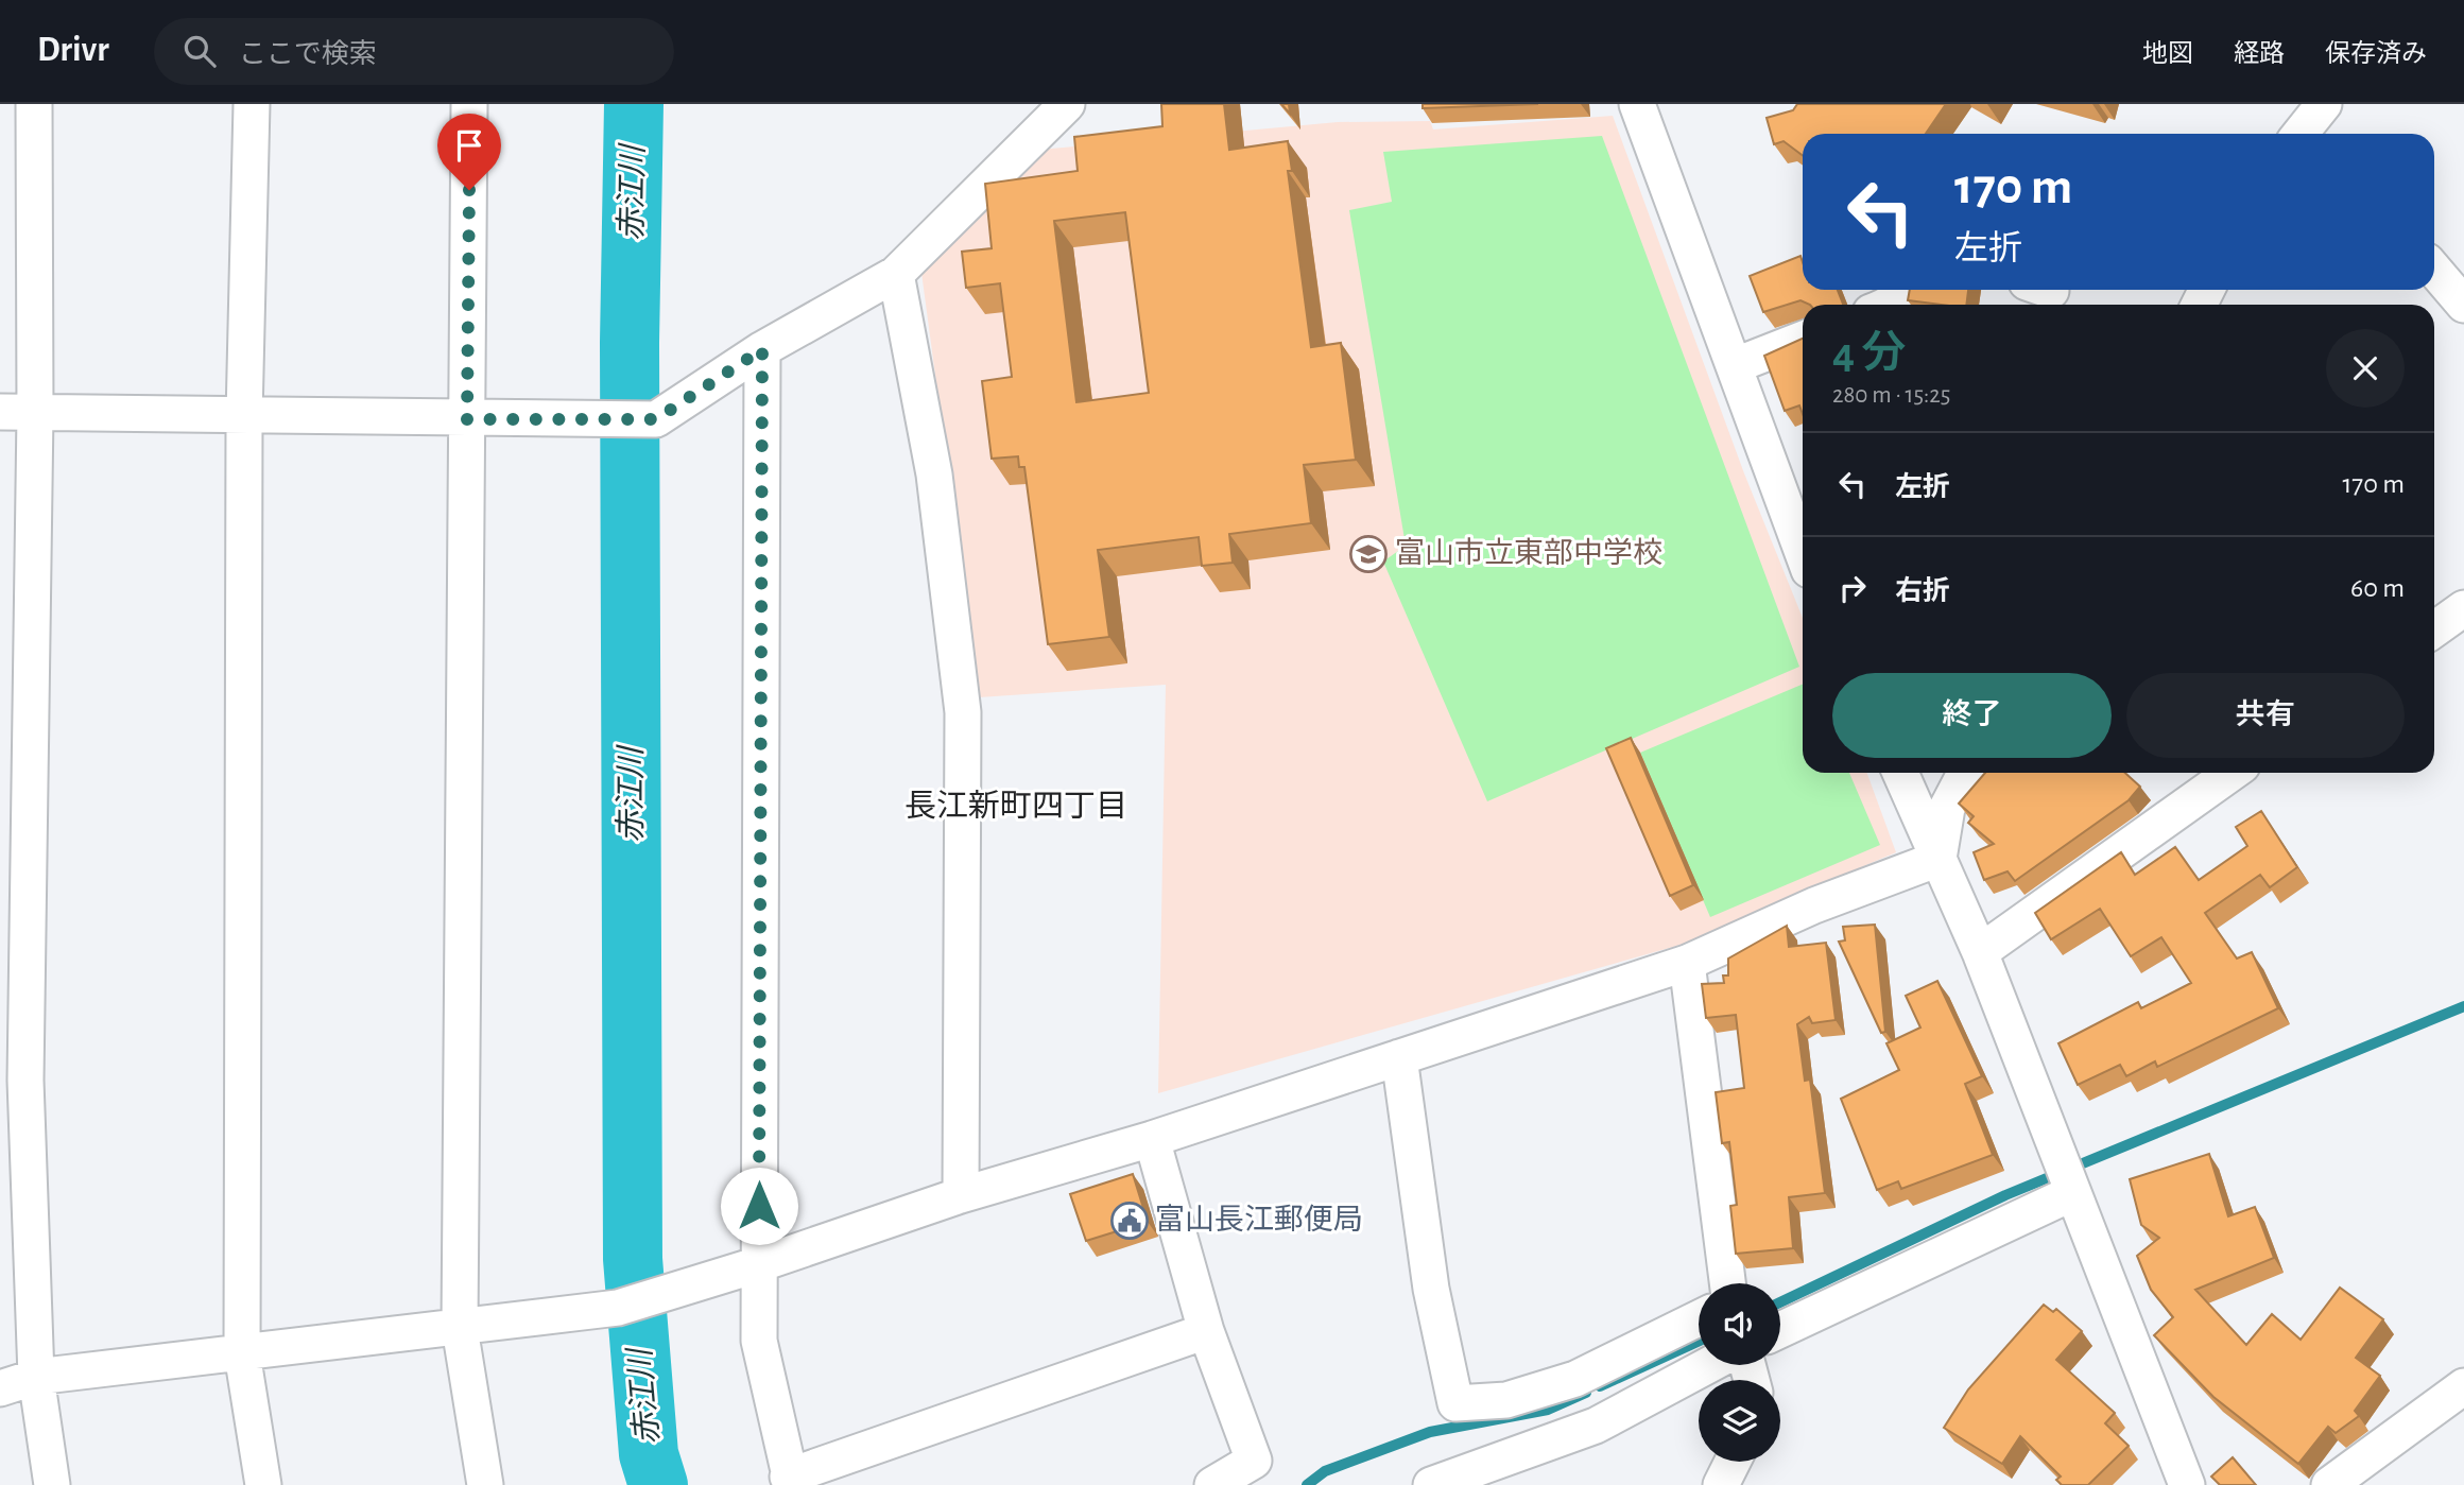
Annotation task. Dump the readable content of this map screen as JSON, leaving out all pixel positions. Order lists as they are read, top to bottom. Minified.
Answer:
{"districts":["長江新町四丁目"],"water":["赤江川"],"places":{"school or university":["富山市立東部中学校"],"public building":["富山長江郵便局"]},"page":{"header":"Drivr","search":"ここで検索","nav":["地図","経路","保存済み"],"turn":["170 m","左折"],"heading":["4 分","280 m · 15:25"],"list":[{"name":"左折","value":"170 m"},{"name":"右折","value":"60 m"}],"buttons":["終了","共有"]}}
